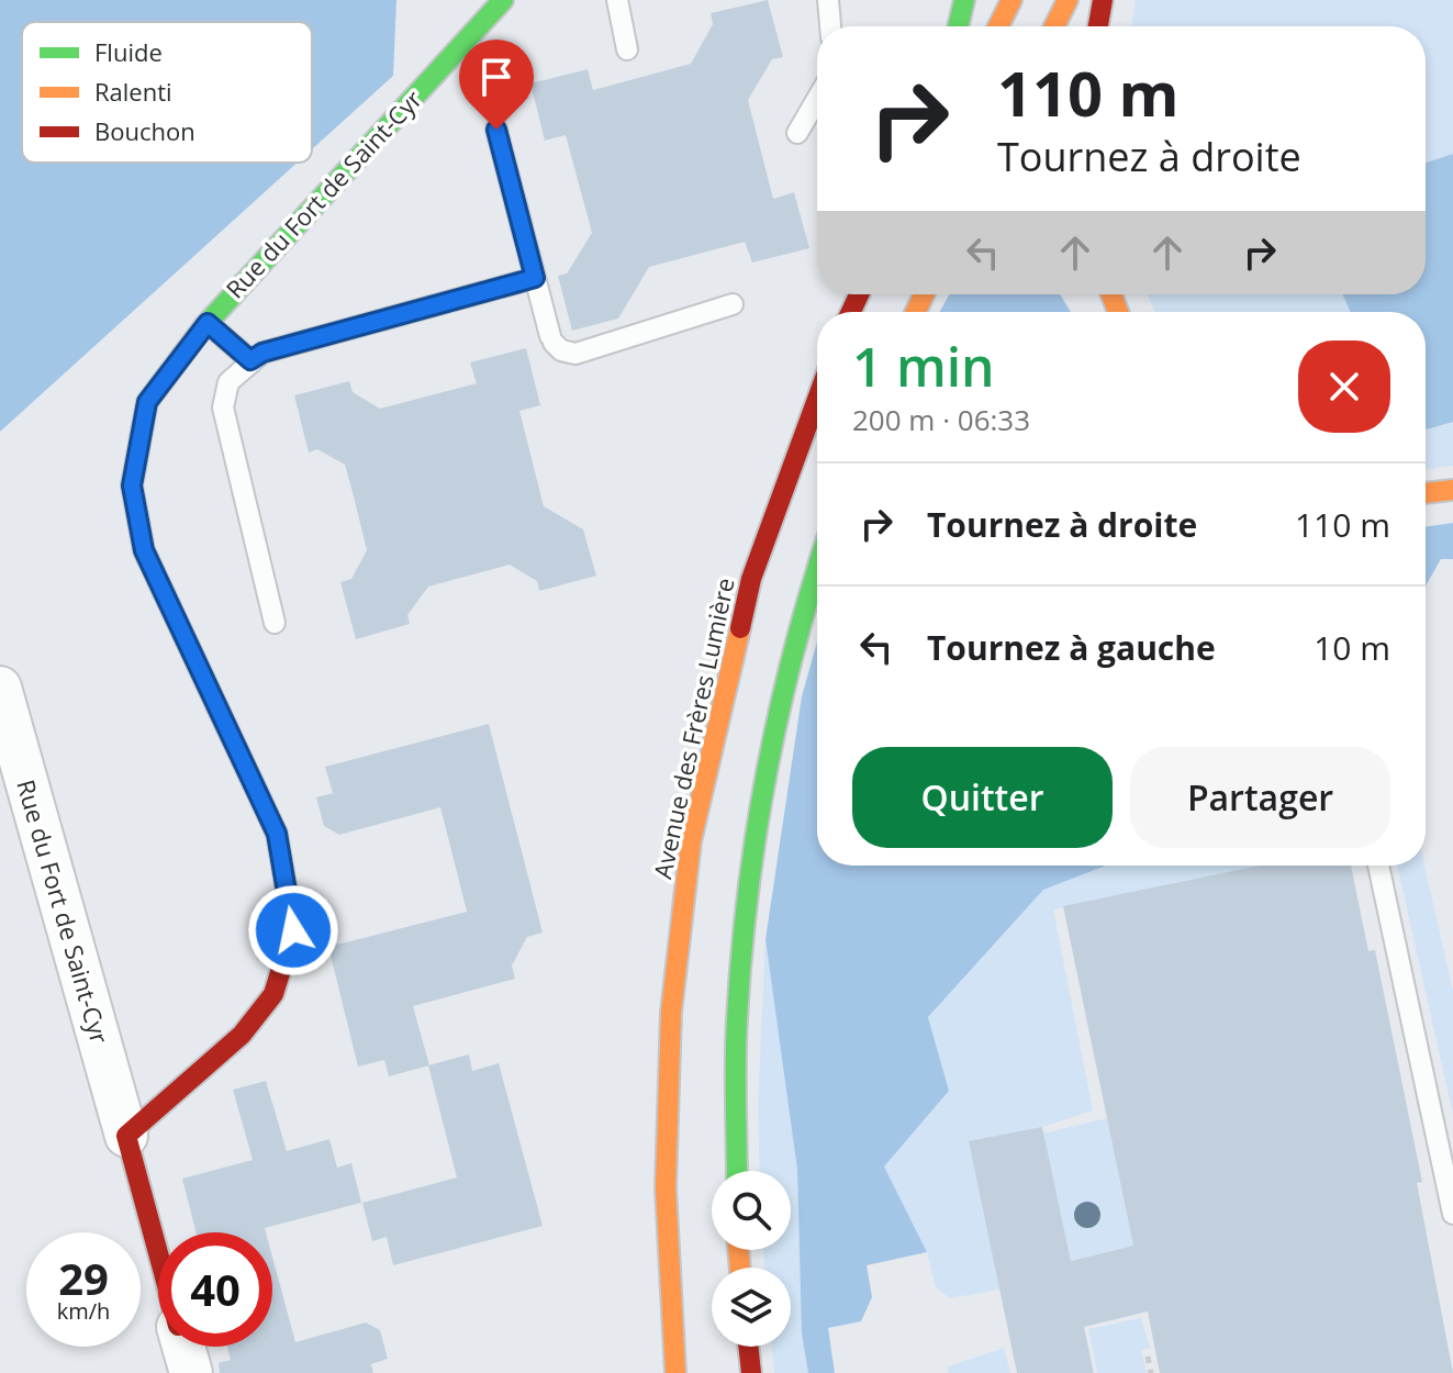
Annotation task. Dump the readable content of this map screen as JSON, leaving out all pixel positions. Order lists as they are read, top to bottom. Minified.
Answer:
{"streets":{"main road":["Rue du Fort de Saint-Cyr","Avenue des Frères Lumière"]},"legend":["Fluide","Ralenti","Bouchon"],"page":{"turn":["110 m","Tournez à droite"],"heading":["1 min","200 m · 06:33"],"list":[{"name":"Tournez à droite","value":"110 m"},{"name":"Tournez à gauche","value":"10 m"}],"buttons":["Quitter","Partager"],"speed":"29 km/h","limit":"40"}}
